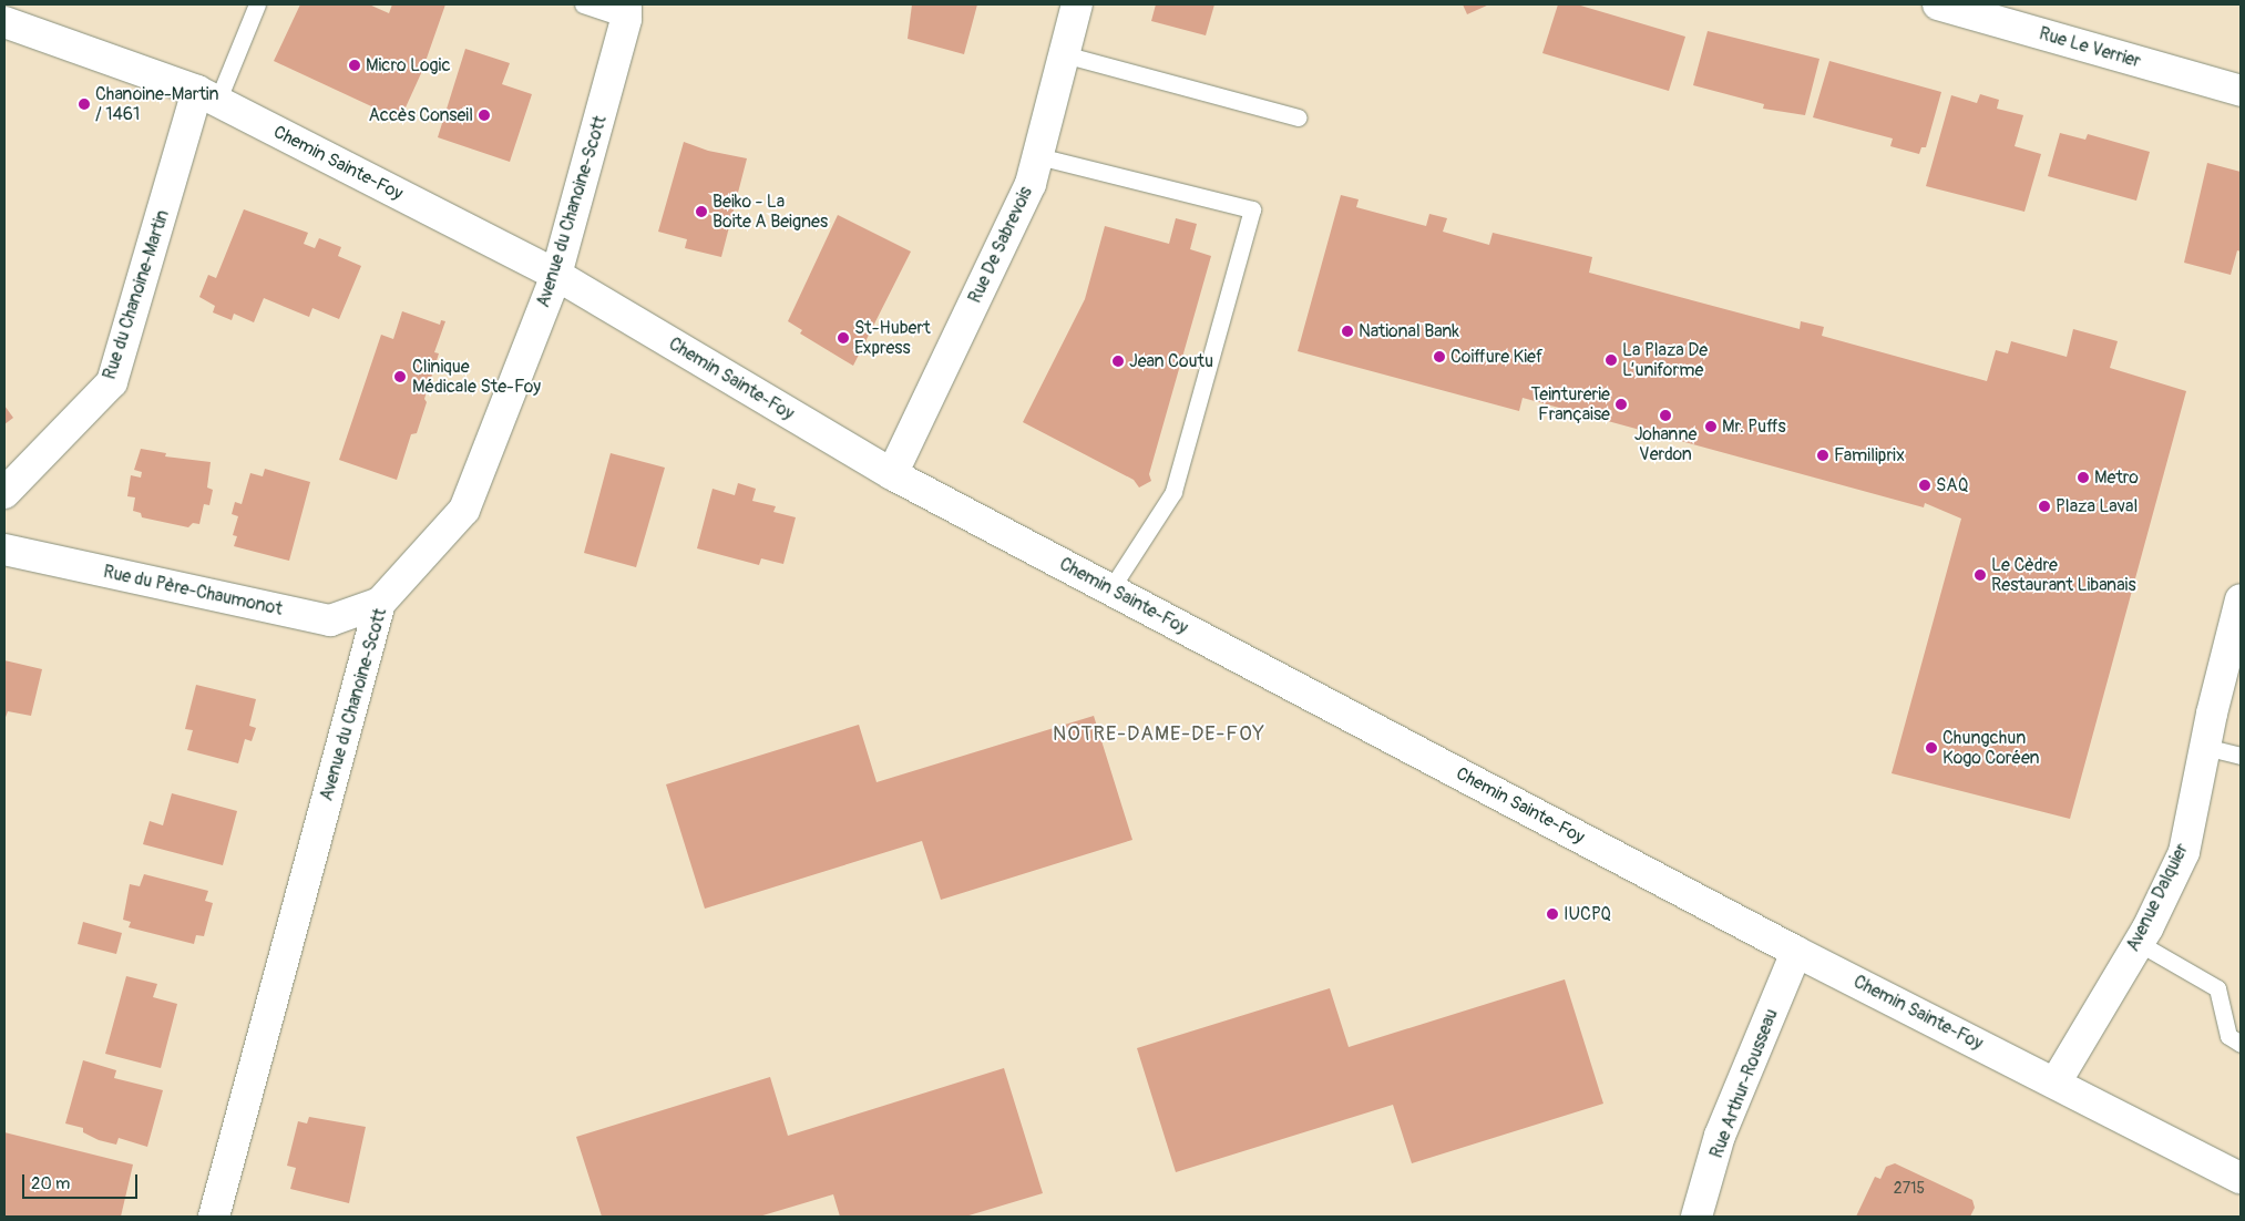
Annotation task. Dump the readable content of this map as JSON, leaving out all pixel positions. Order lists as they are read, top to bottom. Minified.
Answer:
{"streets":{"street":["Rue Le Verrier","Chemin Sainte-Foy","Avenue du Chanoine-Scott","Rue De Sabrevois","Rue du Chanoine-Martin","Rue du Père-Chaumonot","Avenue Dalquier","Rue Arthur-Rousseau"]},"crossings":[["Chemin Sainte-Foy","Avenue du Chanoine-Scott"],["Chemin Sainte-Foy","Rue De Sabrevois"],["Chemin Sainte-Foy","Rue du Chanoine-Martin"],["Chemin Sainte-Foy","Avenue Dalquier"],["Chemin Sainte-Foy","Rue Arthur-Rousseau"],["Avenue du Chanoine-Scott","Rue du Père-Chaumonot"]],"districts":["NOTRE-DAME-DE-FOY"],"places":["Micro Logic","Chanoine-Martin / 1461","Accès Conseil","Beiko - La Boite A Beignes","National Bank","St-Hubert Express","Coiffure Kief","La Plaza De L’uniforme","Jean Coutu","Clinique Médicale Ste-Foy","Teinturerie Française","Johanne Verdon","Mr. Puffs","Familiprix","Metro","SAQ","Plaza Laval","Le Cèdre Restaurant Libanais","Chungchun Kogo Coréen","IUCPQ"],"house_numbers":["2715"],"scale_bar":"20 m"}
